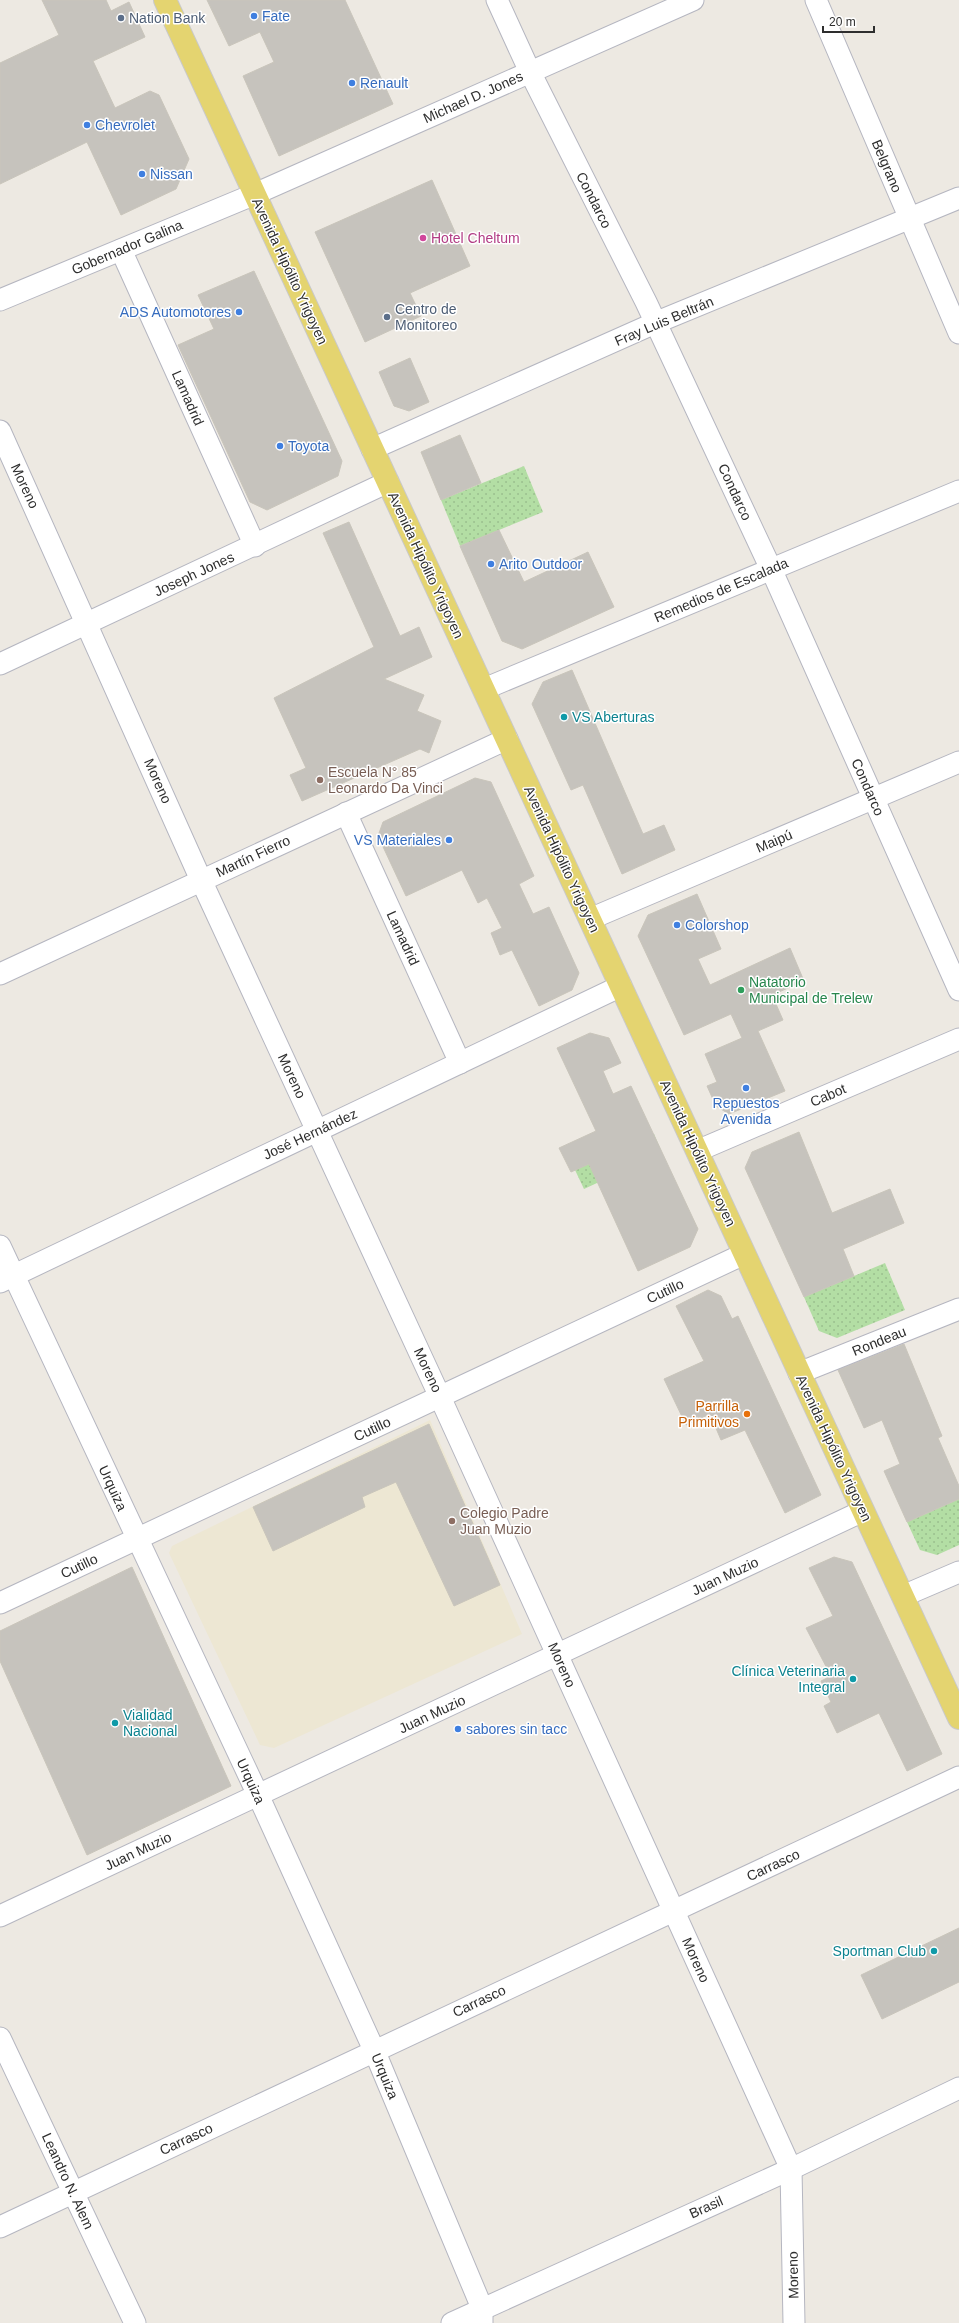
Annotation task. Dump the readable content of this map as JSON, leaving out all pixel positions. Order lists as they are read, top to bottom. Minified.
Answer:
{"streets":{"main road":["Avenida Hipólito Yrigoyen"],"street":["Michael D. Jones","Belgrano","Condarco","Gobernador Galina","Fray Luis Beltrán","Lamadrid","Moreno","Joseph Jones","Remedios de Escalada","Maipú","Martín Fierro","Cabot","José Hernández","Cutillo","Rondeau","Urquiza","Juan Muzio","Carrasco","Leandro N. Alem","Brasil"]},"crossings":[["Michael D. Jones","Condarco"],["Michael D. Jones","Gobernador Galina"],["Michael D. Jones","Avenida Hipólito Yrigoyen"],["Belgrano","Fray Luis Beltrán"],["Condarco","Fray Luis Beltrán"],["Condarco","Remedios de Escalada"],["Condarco","Maipú"],["Gobernador Galina","Avenida Hipólito Yrigoyen"],["Gobernador Galina","Lamadrid"],["Avenida Hipólito Yrigoyen","Fray Luis Beltrán"],["Avenida Hipólito Yrigoyen","Joseph Jones"],["Avenida Hipólito Yrigoyen","Remedios de Escalada"],["Avenida Hipólito Yrigoyen","Maipú"],["Avenida Hipólito Yrigoyen","Martín Fierro"],["Avenida Hipólito Yrigoyen","Cabot"],["Avenida Hipólito Yrigoyen","José Hernández"],["Avenida Hipólito Yrigoyen","Cutillo"],["Avenida Hipólito Yrigoyen","Rondeau"],["Avenida Hipólito Yrigoyen","Juan Muzio"],["Lamadrid","Joseph Jones"],["Lamadrid","Martín Fierro"],["Lamadrid","José Hernández"],["Moreno","Joseph Jones"],["Moreno","Martín Fierro"],["Moreno","José Hernández"],["Moreno","Cutillo"],["Moreno","Juan Muzio"],["Moreno","Carrasco"],["Moreno","Brasil"],["José Hernández","Urquiza"],["Cutillo","Urquiza"],["Urquiza","Juan Muzio"],["Urquiza","Carrasco"],["Urquiza","Brasil"],["Carrasco","Leandro N. Alem"]],"places":["Fate","Nation Bank","Renault","Chevrolet","Nissan","Hotel Cheltum","ADS Automotores","Centro de Monitoreo","Toyota","Arito Outdoor","VS Aberturas","Escuela N° 85 Leonardo Da Vinci","VS Materiales","Colorshop","Natatorio Municipal de Trelew","Repuestos Avenida","Parrilla Primitivos","Colegio Padre Juan Muzio","Clínica Veterinaria Integral","Vialidad Nacional","sabores sin tacc","Sportman Club"],"scale_bar":"20 m"}
